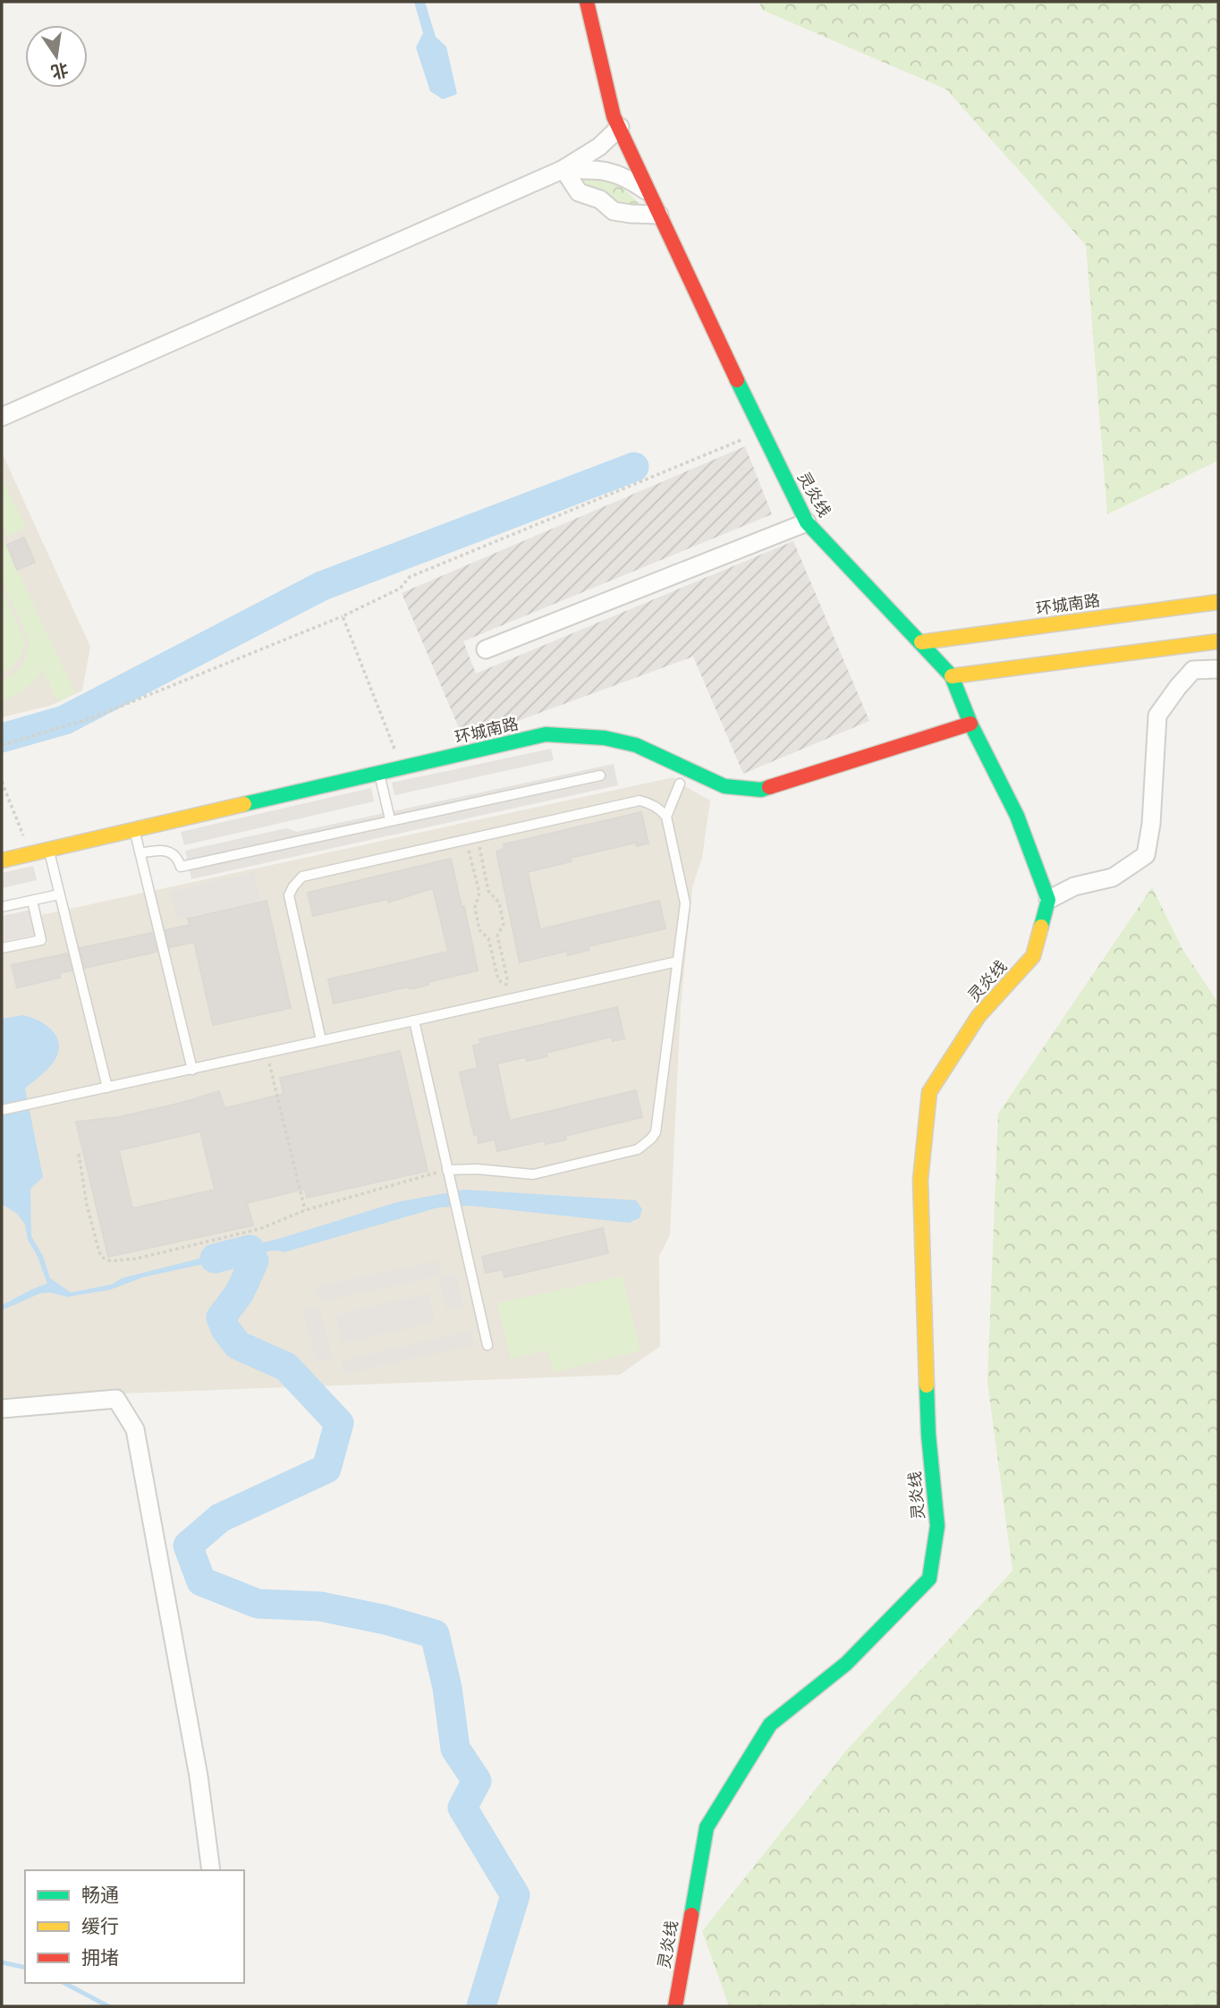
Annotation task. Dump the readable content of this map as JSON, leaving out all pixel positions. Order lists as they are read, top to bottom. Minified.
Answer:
{"streets":{"main road":["灵炎线","环城南路"]},"crossings":[["灵炎线","环城南路"]],"legend":["畅通","缓行","拥堵"],"north":"bottom"}
